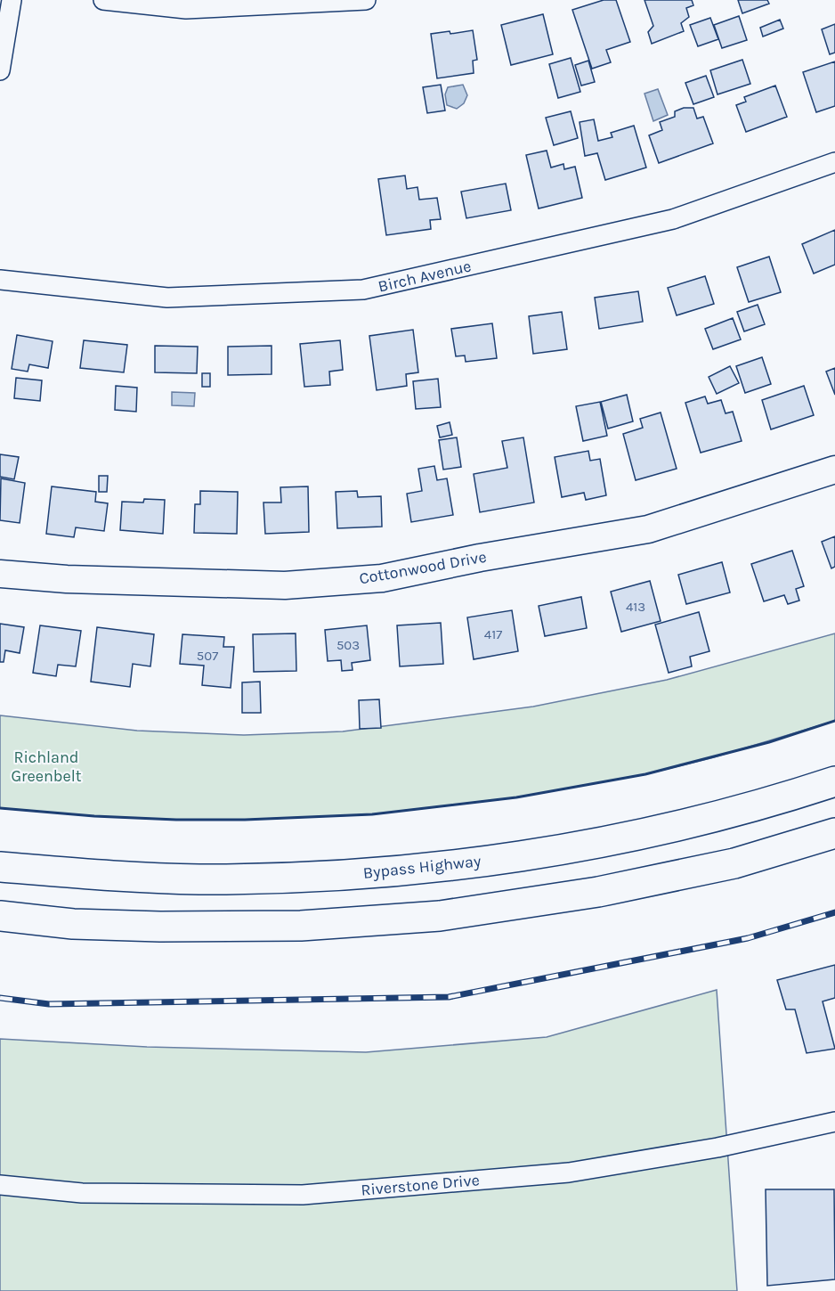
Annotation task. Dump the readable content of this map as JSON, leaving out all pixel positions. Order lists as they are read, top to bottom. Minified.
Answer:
{"streets":{"highway":["Bypass Highway"],"street":["Birch Avenue","Cottonwood Drive","Riverstone Drive"]},"parks":["Richland Greenbelt"],"house_numbers":["413","417","503","507"]}
